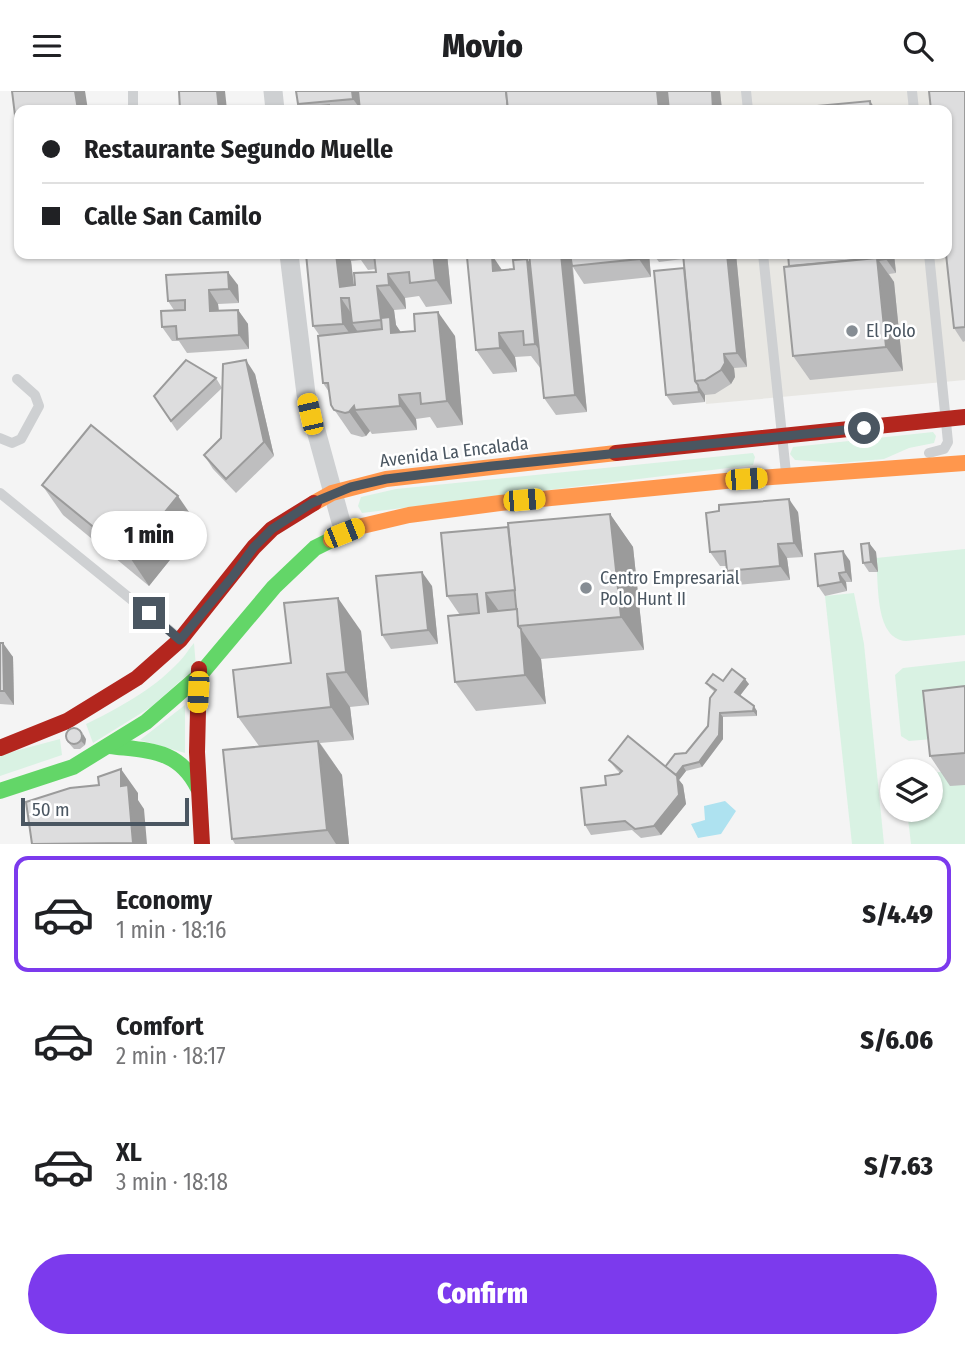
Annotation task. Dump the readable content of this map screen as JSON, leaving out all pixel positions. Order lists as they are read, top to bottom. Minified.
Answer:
{"streets":{"main road":["Avenida La Encalada"]},"places":["El Polo","Centro Empresarial Polo Hunt II"],"scale_bar":"50 m","page":{"header":"Movio","banner":["Restaurante Segundo Muelle","Calle San Camilo"],"bubble":"1 min","scale":"50 m","list":[{"name":"Economy","note":"1 min · 18:16","value":"S/4.49"},{"name":"Comfort","note":"2 min · 18:17","value":"S/6.06"},{"name":"XL","note":"3 min · 18:18","value":"S/7.63"}],"buttons":"Confirm"}}
